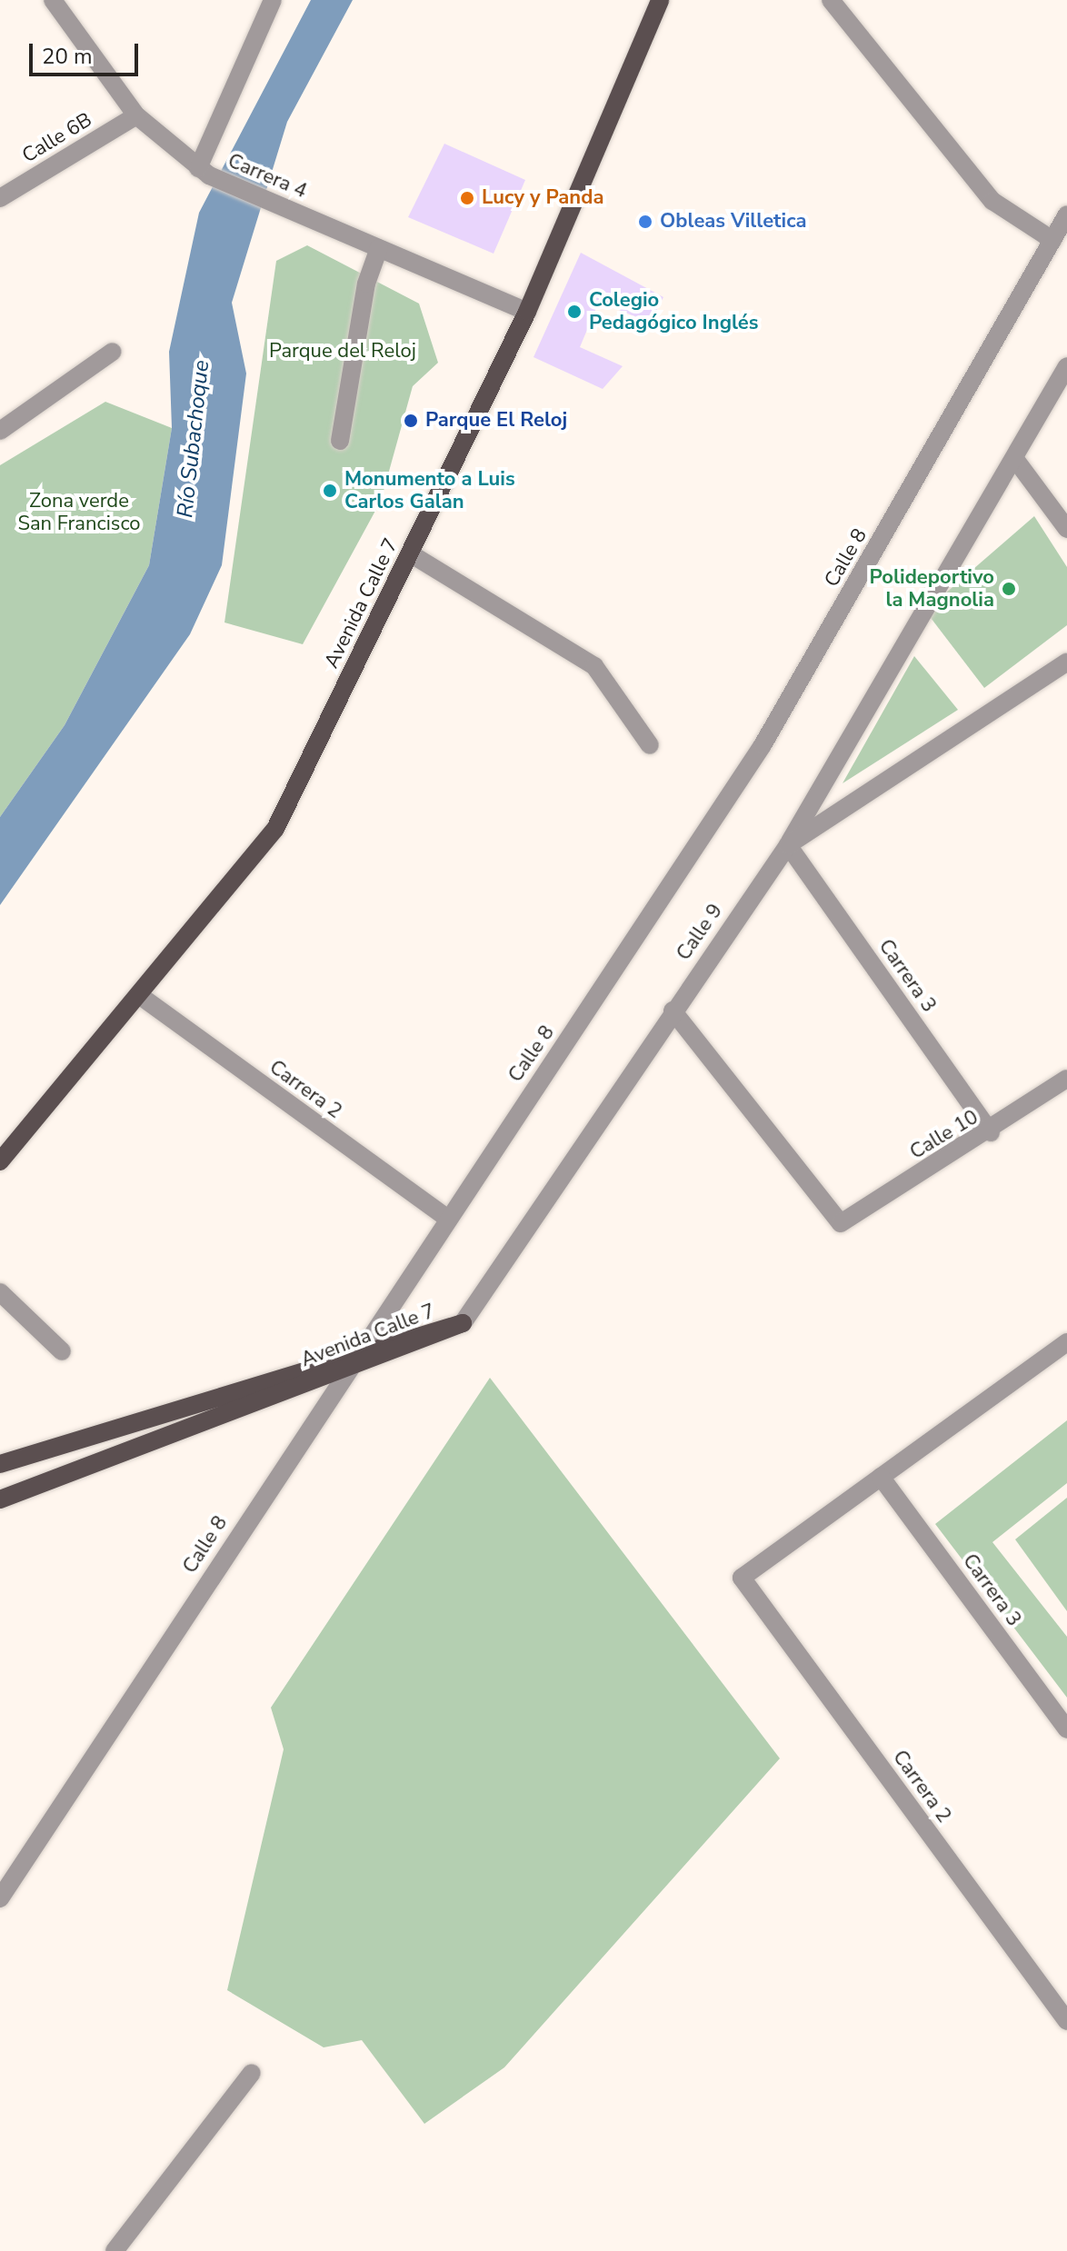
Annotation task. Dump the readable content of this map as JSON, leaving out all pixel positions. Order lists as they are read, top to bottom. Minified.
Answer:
{"streets":{"main road":["Avenida Calle 7"],"street":["Calle 6B","Carrera 4","Calle 8","Calle 9","Carrera 3","Carrera 2","Calle 10"]},"crossings":[["Calle 6B","Carrera 4"],["Carrera 4","Avenida Calle 7"],["Calle 8","Carrera 2"],["Avenida Calle 7","Calle 9"],["Avenida Calle 7","Carrera 2"],["Calle 9","Carrera 3"],["Calle 9","Calle 10"],["Carrera 3","Carrera 2"],["Carrera 3","Calle 10"]],"water":["Río Subachoque"],"parks":["Parque del Reloj","Zona verde San Francisco"],"places":["Lucy y Panda","Obleas Villetica","Colegio Pedagógico Inglés","Parque El Reloj","Monumento a Luis Carlos Galan","Polideportivo la Magnolia"],"scale_bar":"20 m"}
